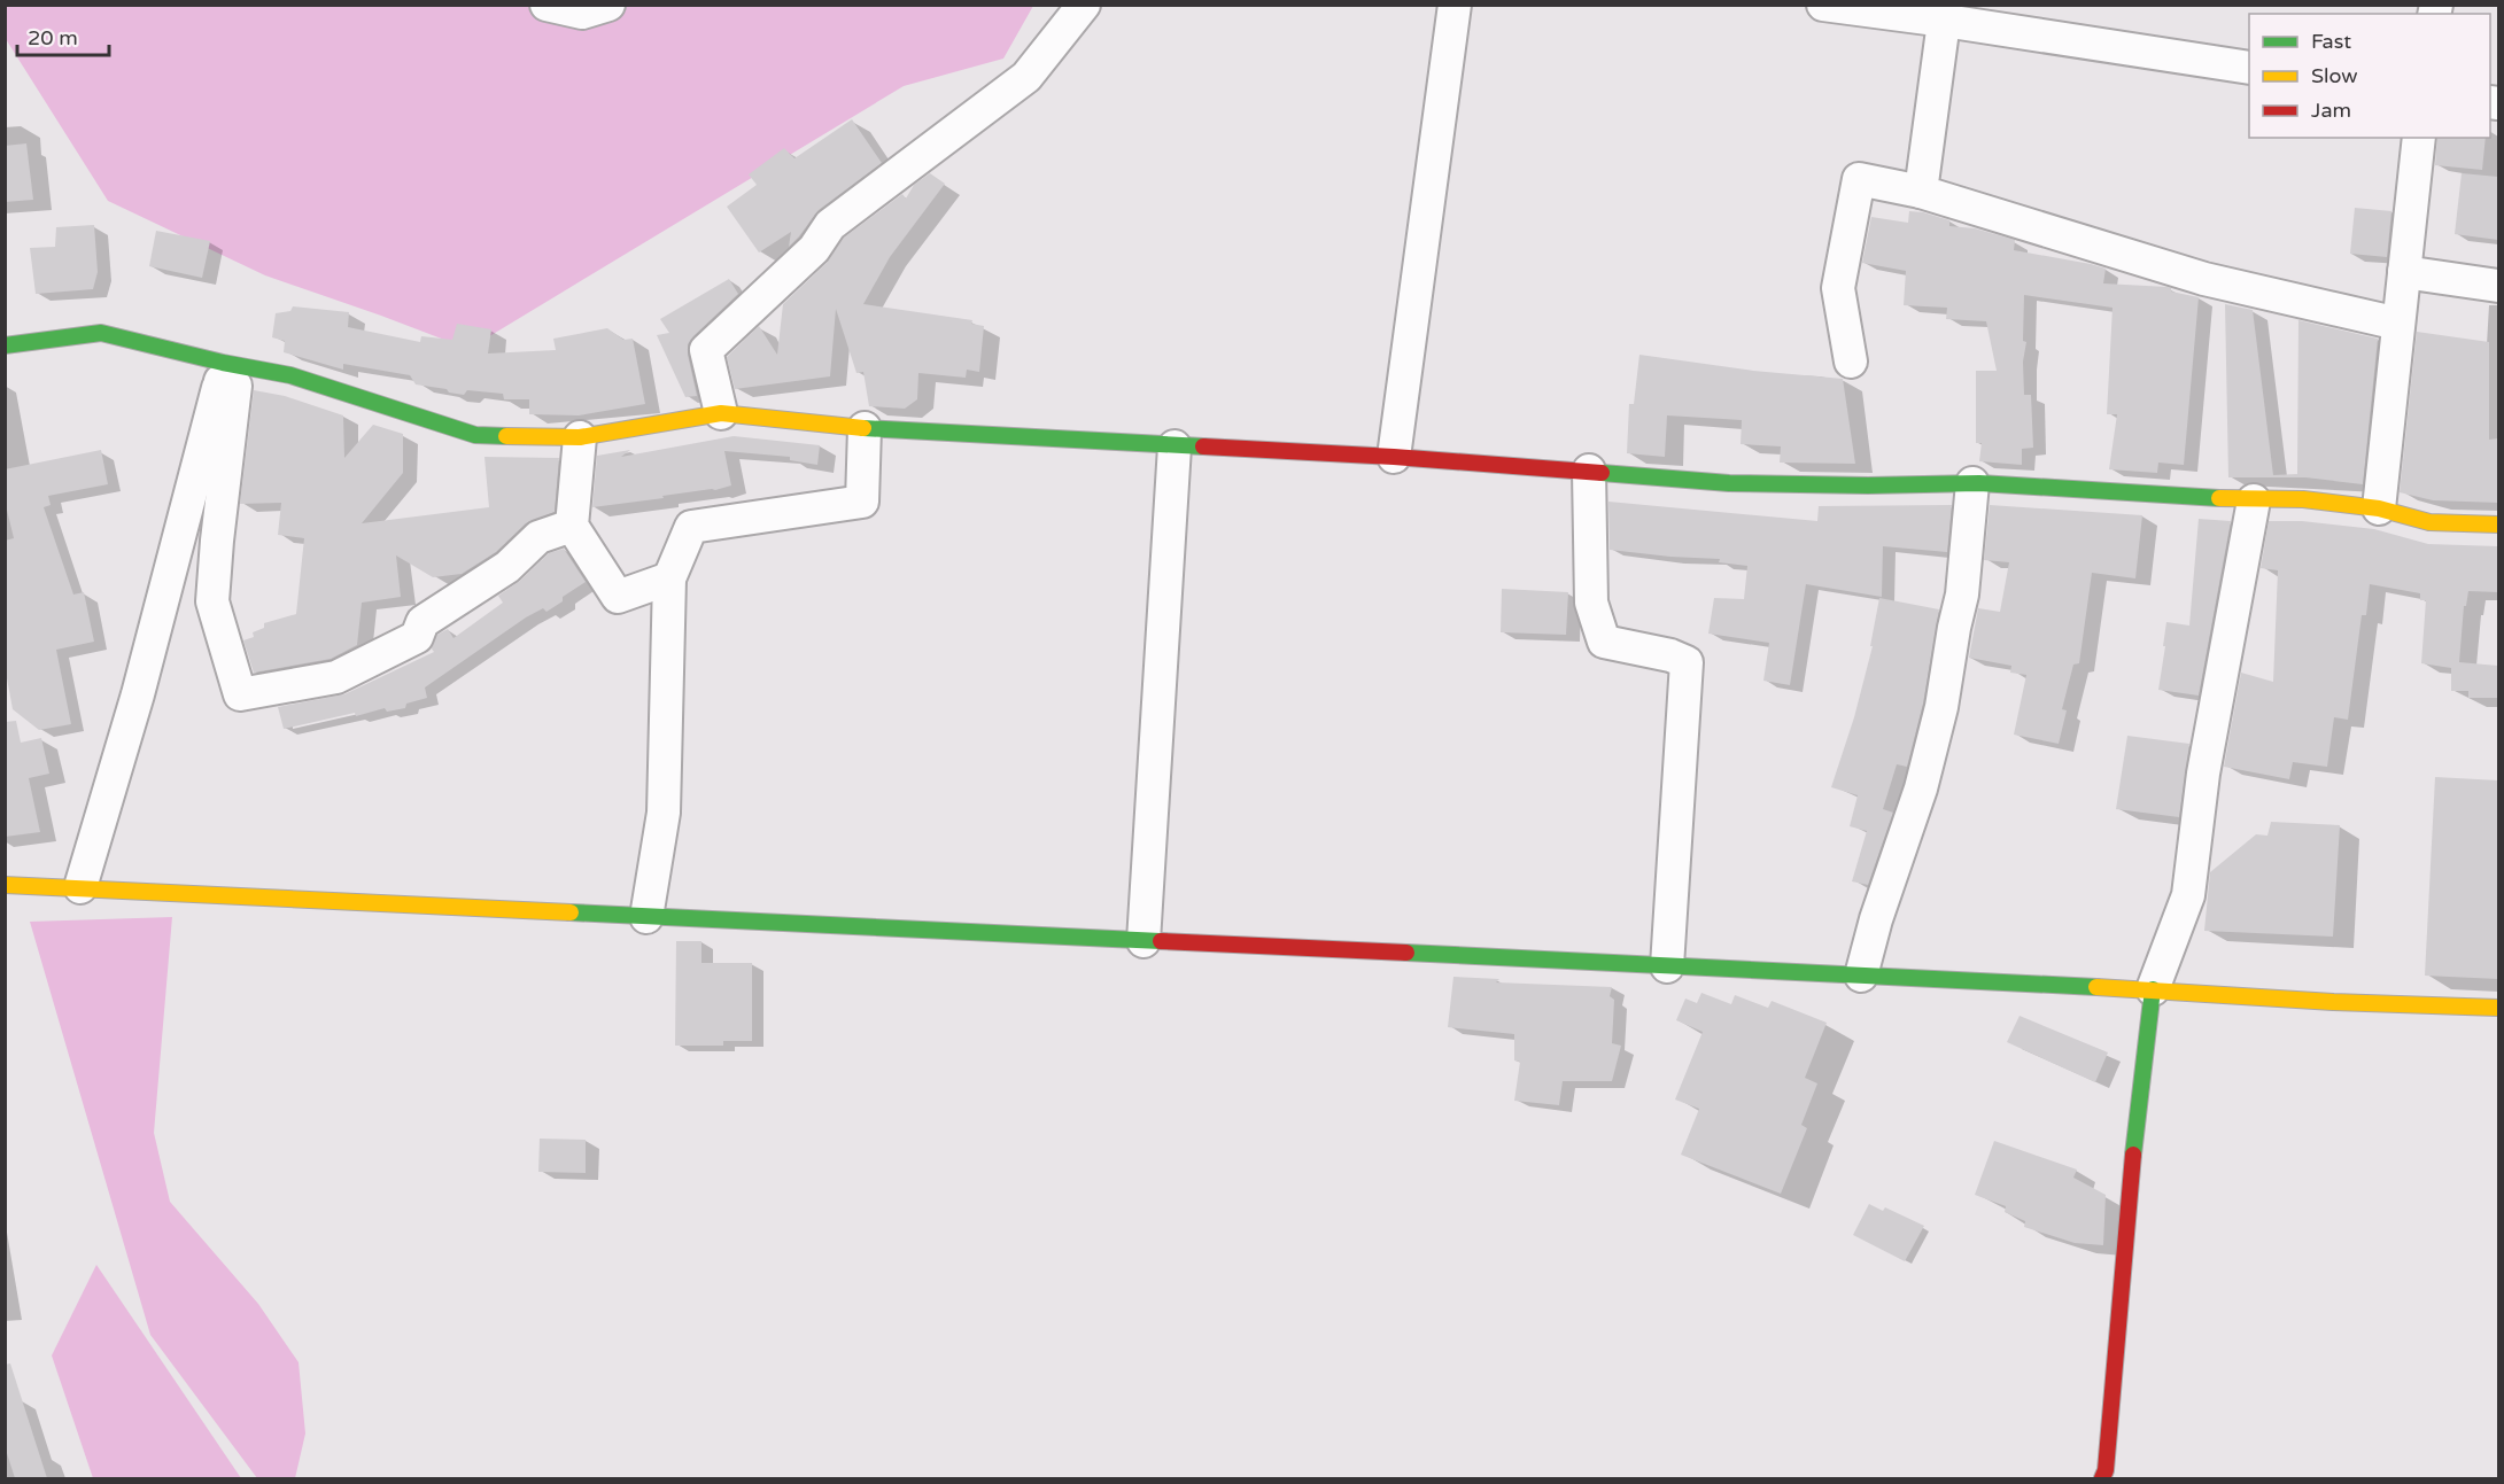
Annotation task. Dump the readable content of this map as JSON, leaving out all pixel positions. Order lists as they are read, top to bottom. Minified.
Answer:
{"legend":["Fast","Slow","Jam"],"scale_bar":"20 m"}
